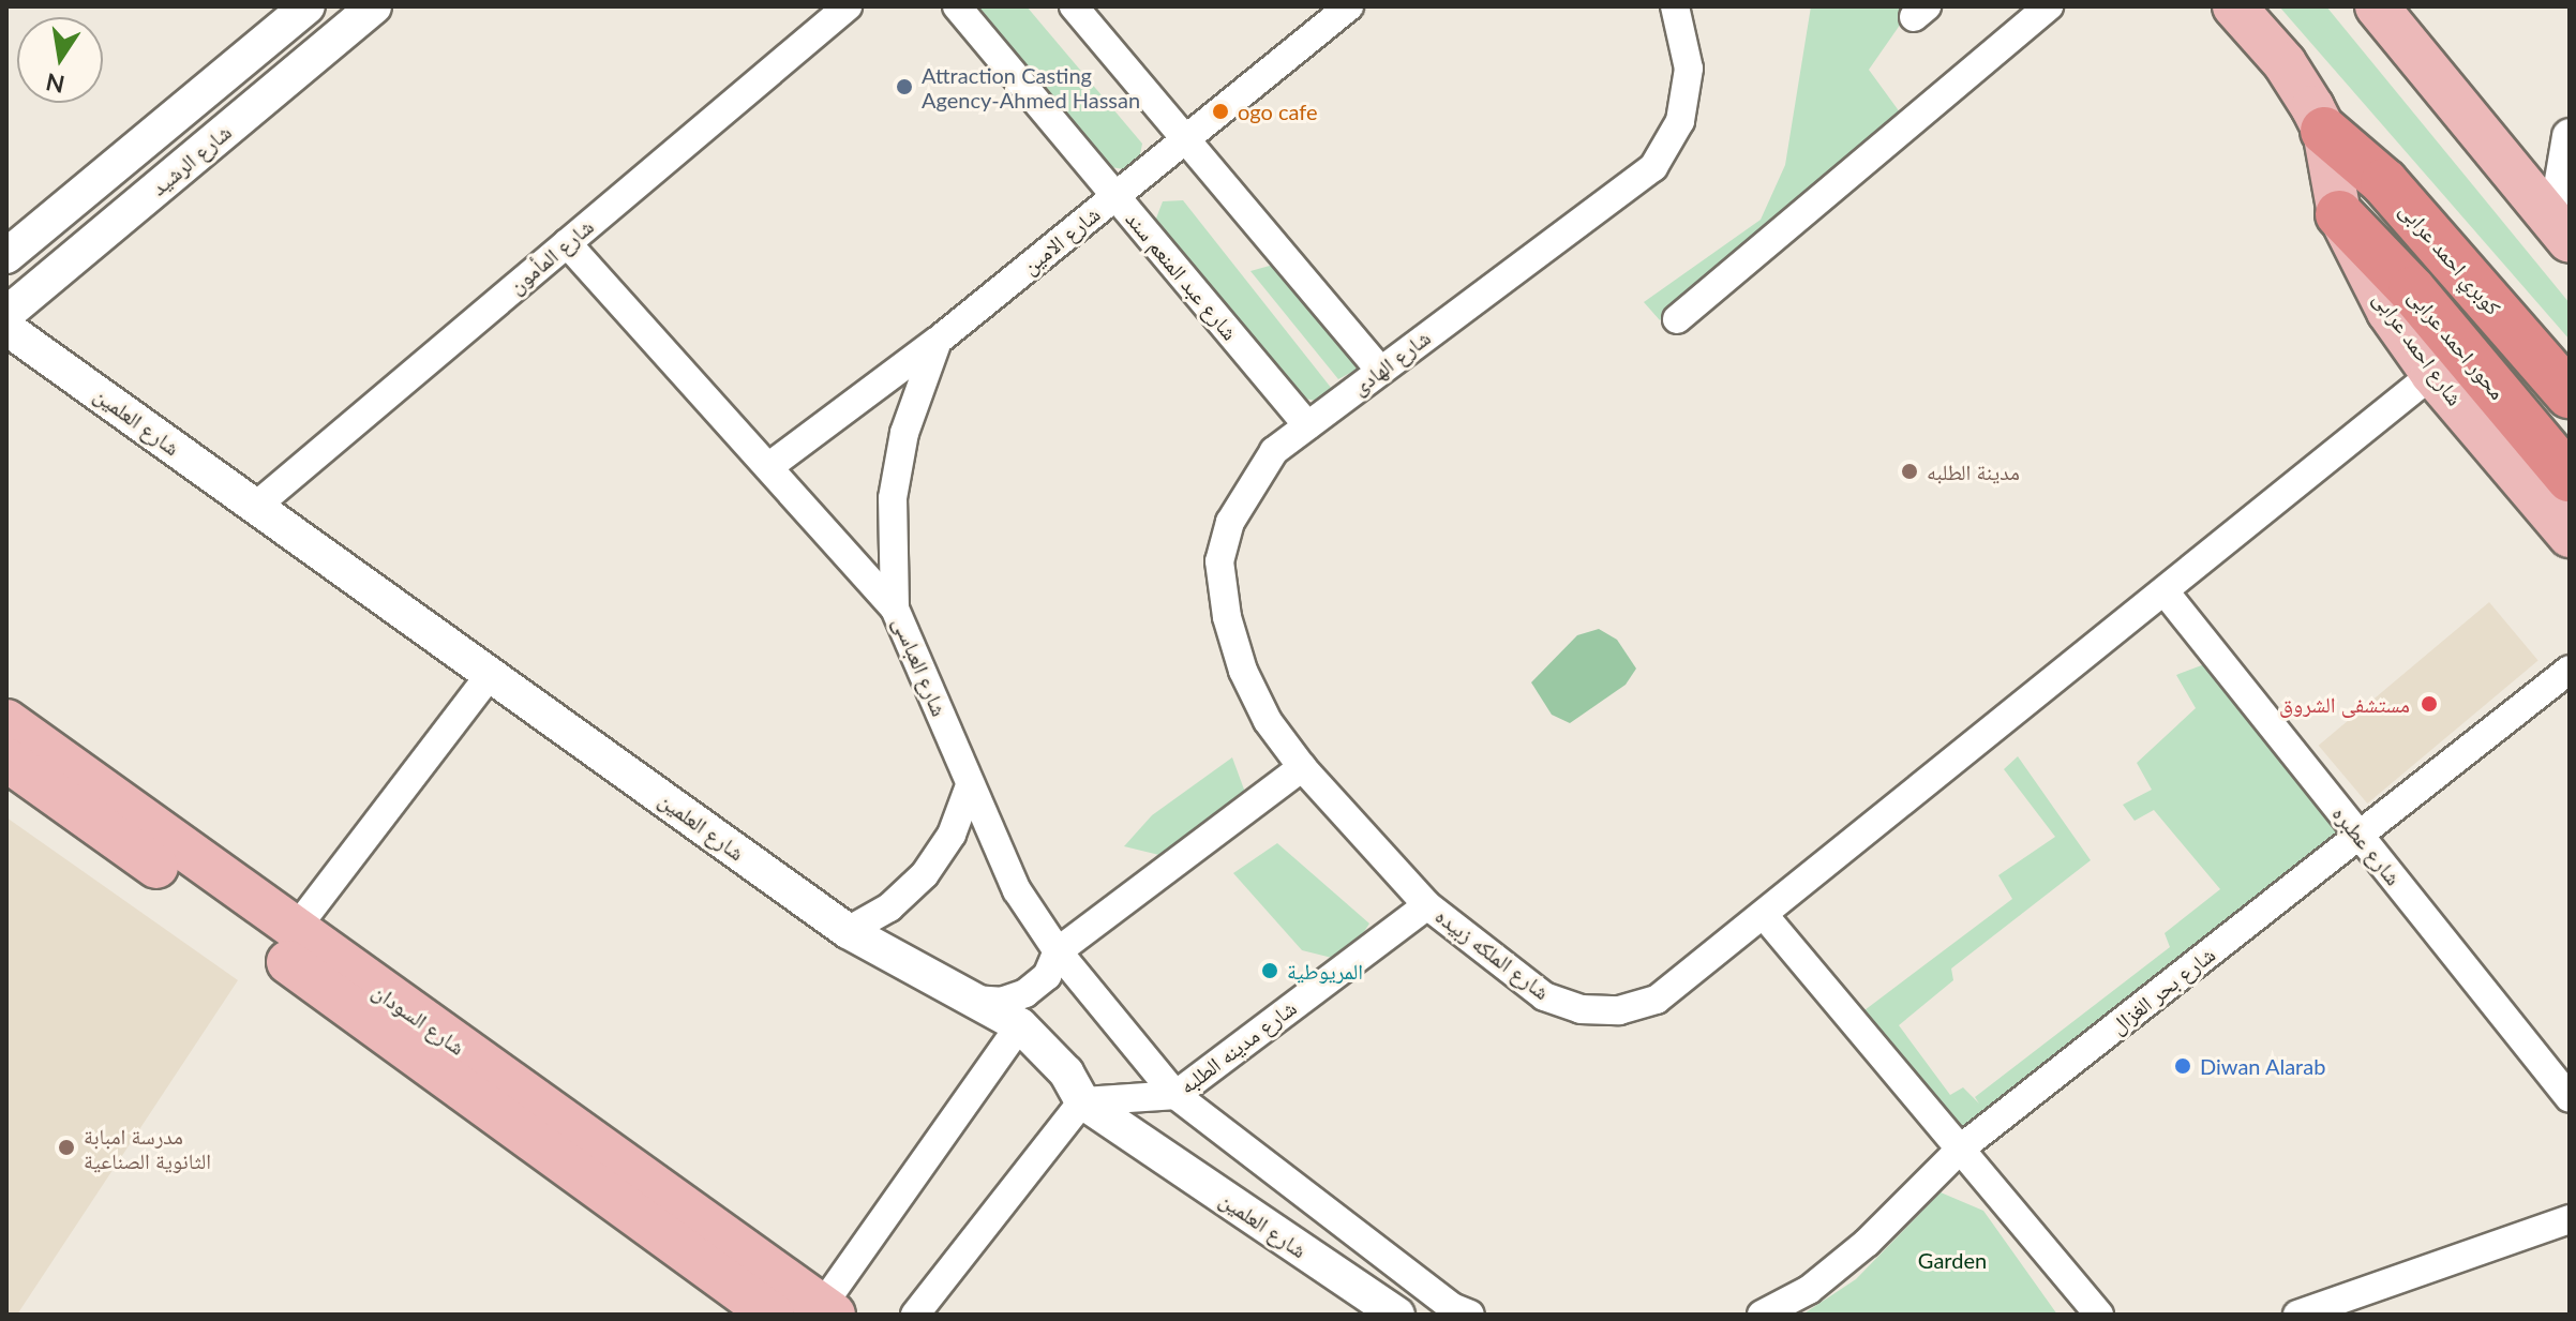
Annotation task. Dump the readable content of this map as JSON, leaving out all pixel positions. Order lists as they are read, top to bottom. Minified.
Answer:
{"streets":{"highway":["كوبري احمد عرابى","محور احمد عرابى"],"main road":["شارع احمد عرابى","شارع السودان"],"street":["شارع الرشيد","شارع الامين","شارع المأمون","شارع عبد المنعم سند","شارع الهادى","شارع العلمين","شارع العباسى","شارع عطبره","شارع الملكه زبيده","شارع بحر الغزال","شارع مدينه الطلبه"]},"crossings":[["شارع الامين","شارع عبد المنعم سند"],["شارع الامين","شارع العباسى"],["شارع المأمون","شارع العلمين"],["شارع المأمون","شارع العباسى"],["كوبري احمد عرابى","شارع احمد عرابى"],["شارع عبد المنعم سند","شارع الهادى"],["محور احمد عرابى","شارع احمد عرابى"],["شارع الهادى","شارع الملكه زبيده"],["شارع العلمين","شارع مدينه الطلبه"],["شارع العباسى","شارع مدينه الطلبه"],["شارع عطبره","شارع بحر الغزال"],["شارع الملكه زبيده","شارع مدينه الطلبه"]],"parks":["Garden"],"places":["Attraction Casting Agency-Ahmed Hassan","ogo cafe","مدينة الطلبه","مستشفى الشروق","المريوطية","Diwan Alarab","مدرسة امبابة الثانوية الصناعية"],"north":"bottom"}
